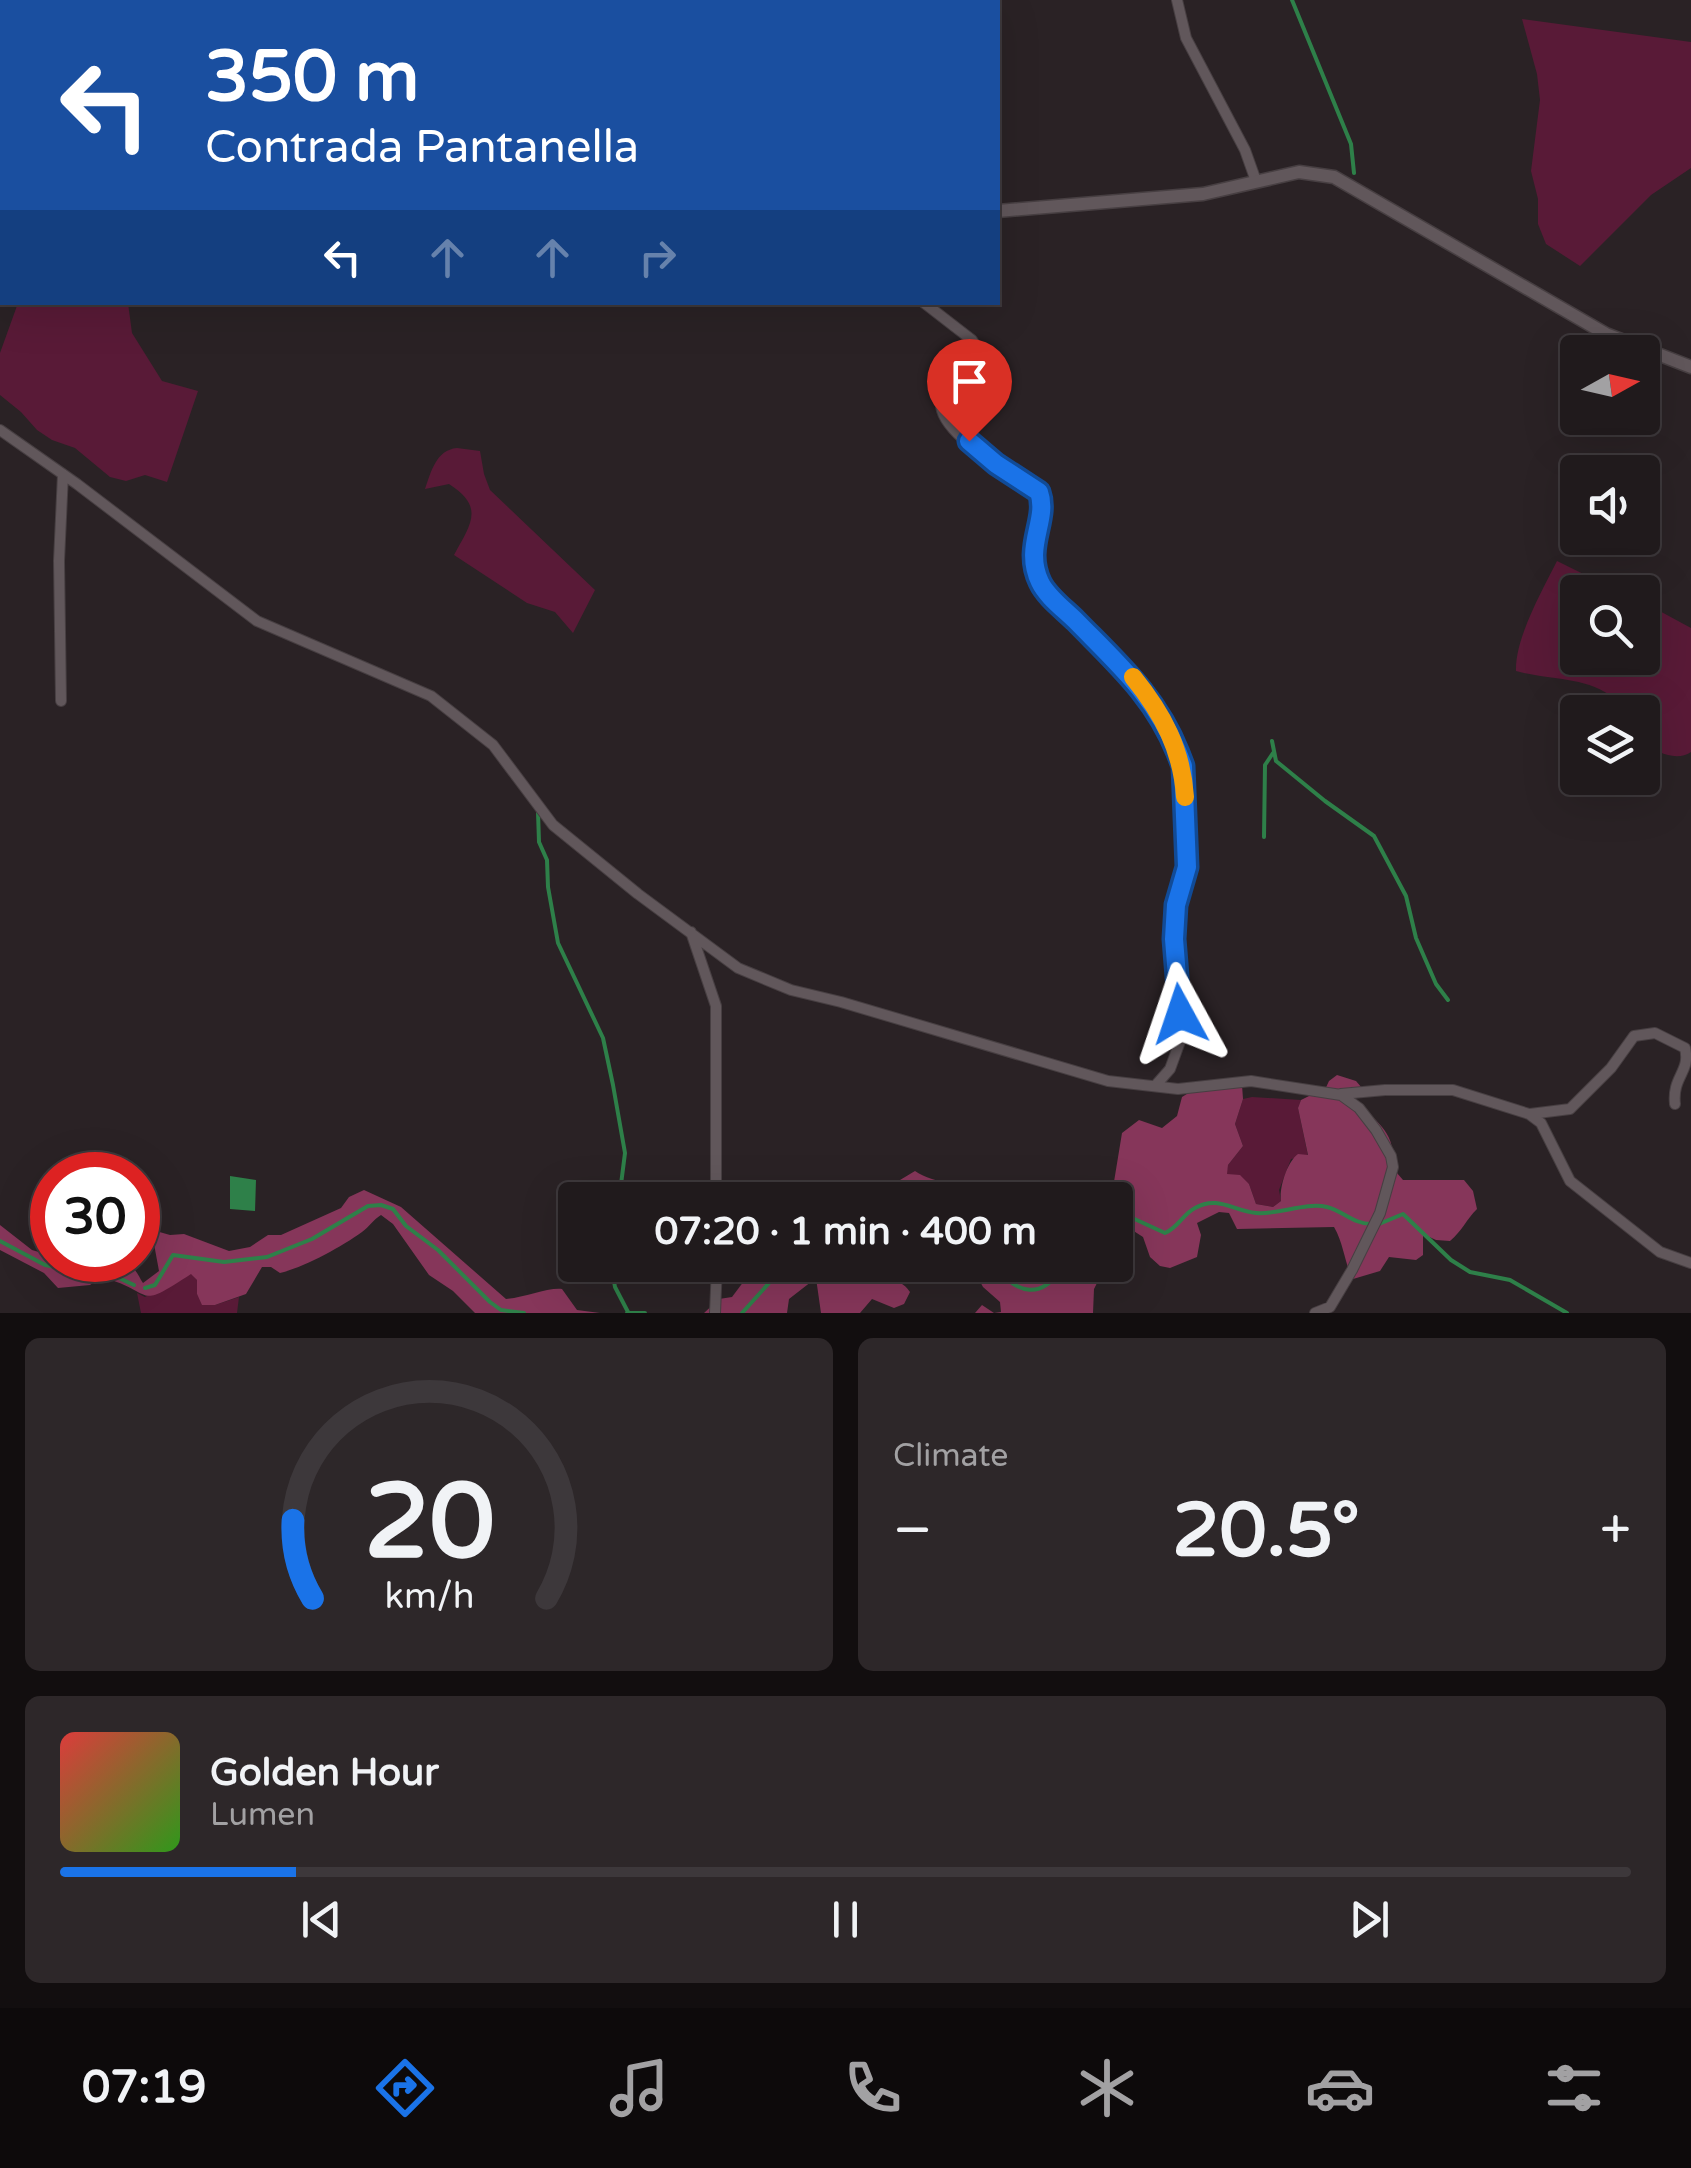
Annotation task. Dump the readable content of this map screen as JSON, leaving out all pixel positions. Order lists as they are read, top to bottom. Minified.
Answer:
{"north":"right","page":{"turn":["350 m","Contrada Pantanella"],"limit":"30","trip":"07:20 · 1 min · 400 m","tile":"Climate","heat":["−","20.5°","+"],"song":["Golden Hour","Lumen"],"tabs":"07:19","gauge":["20","km/h"]}}
